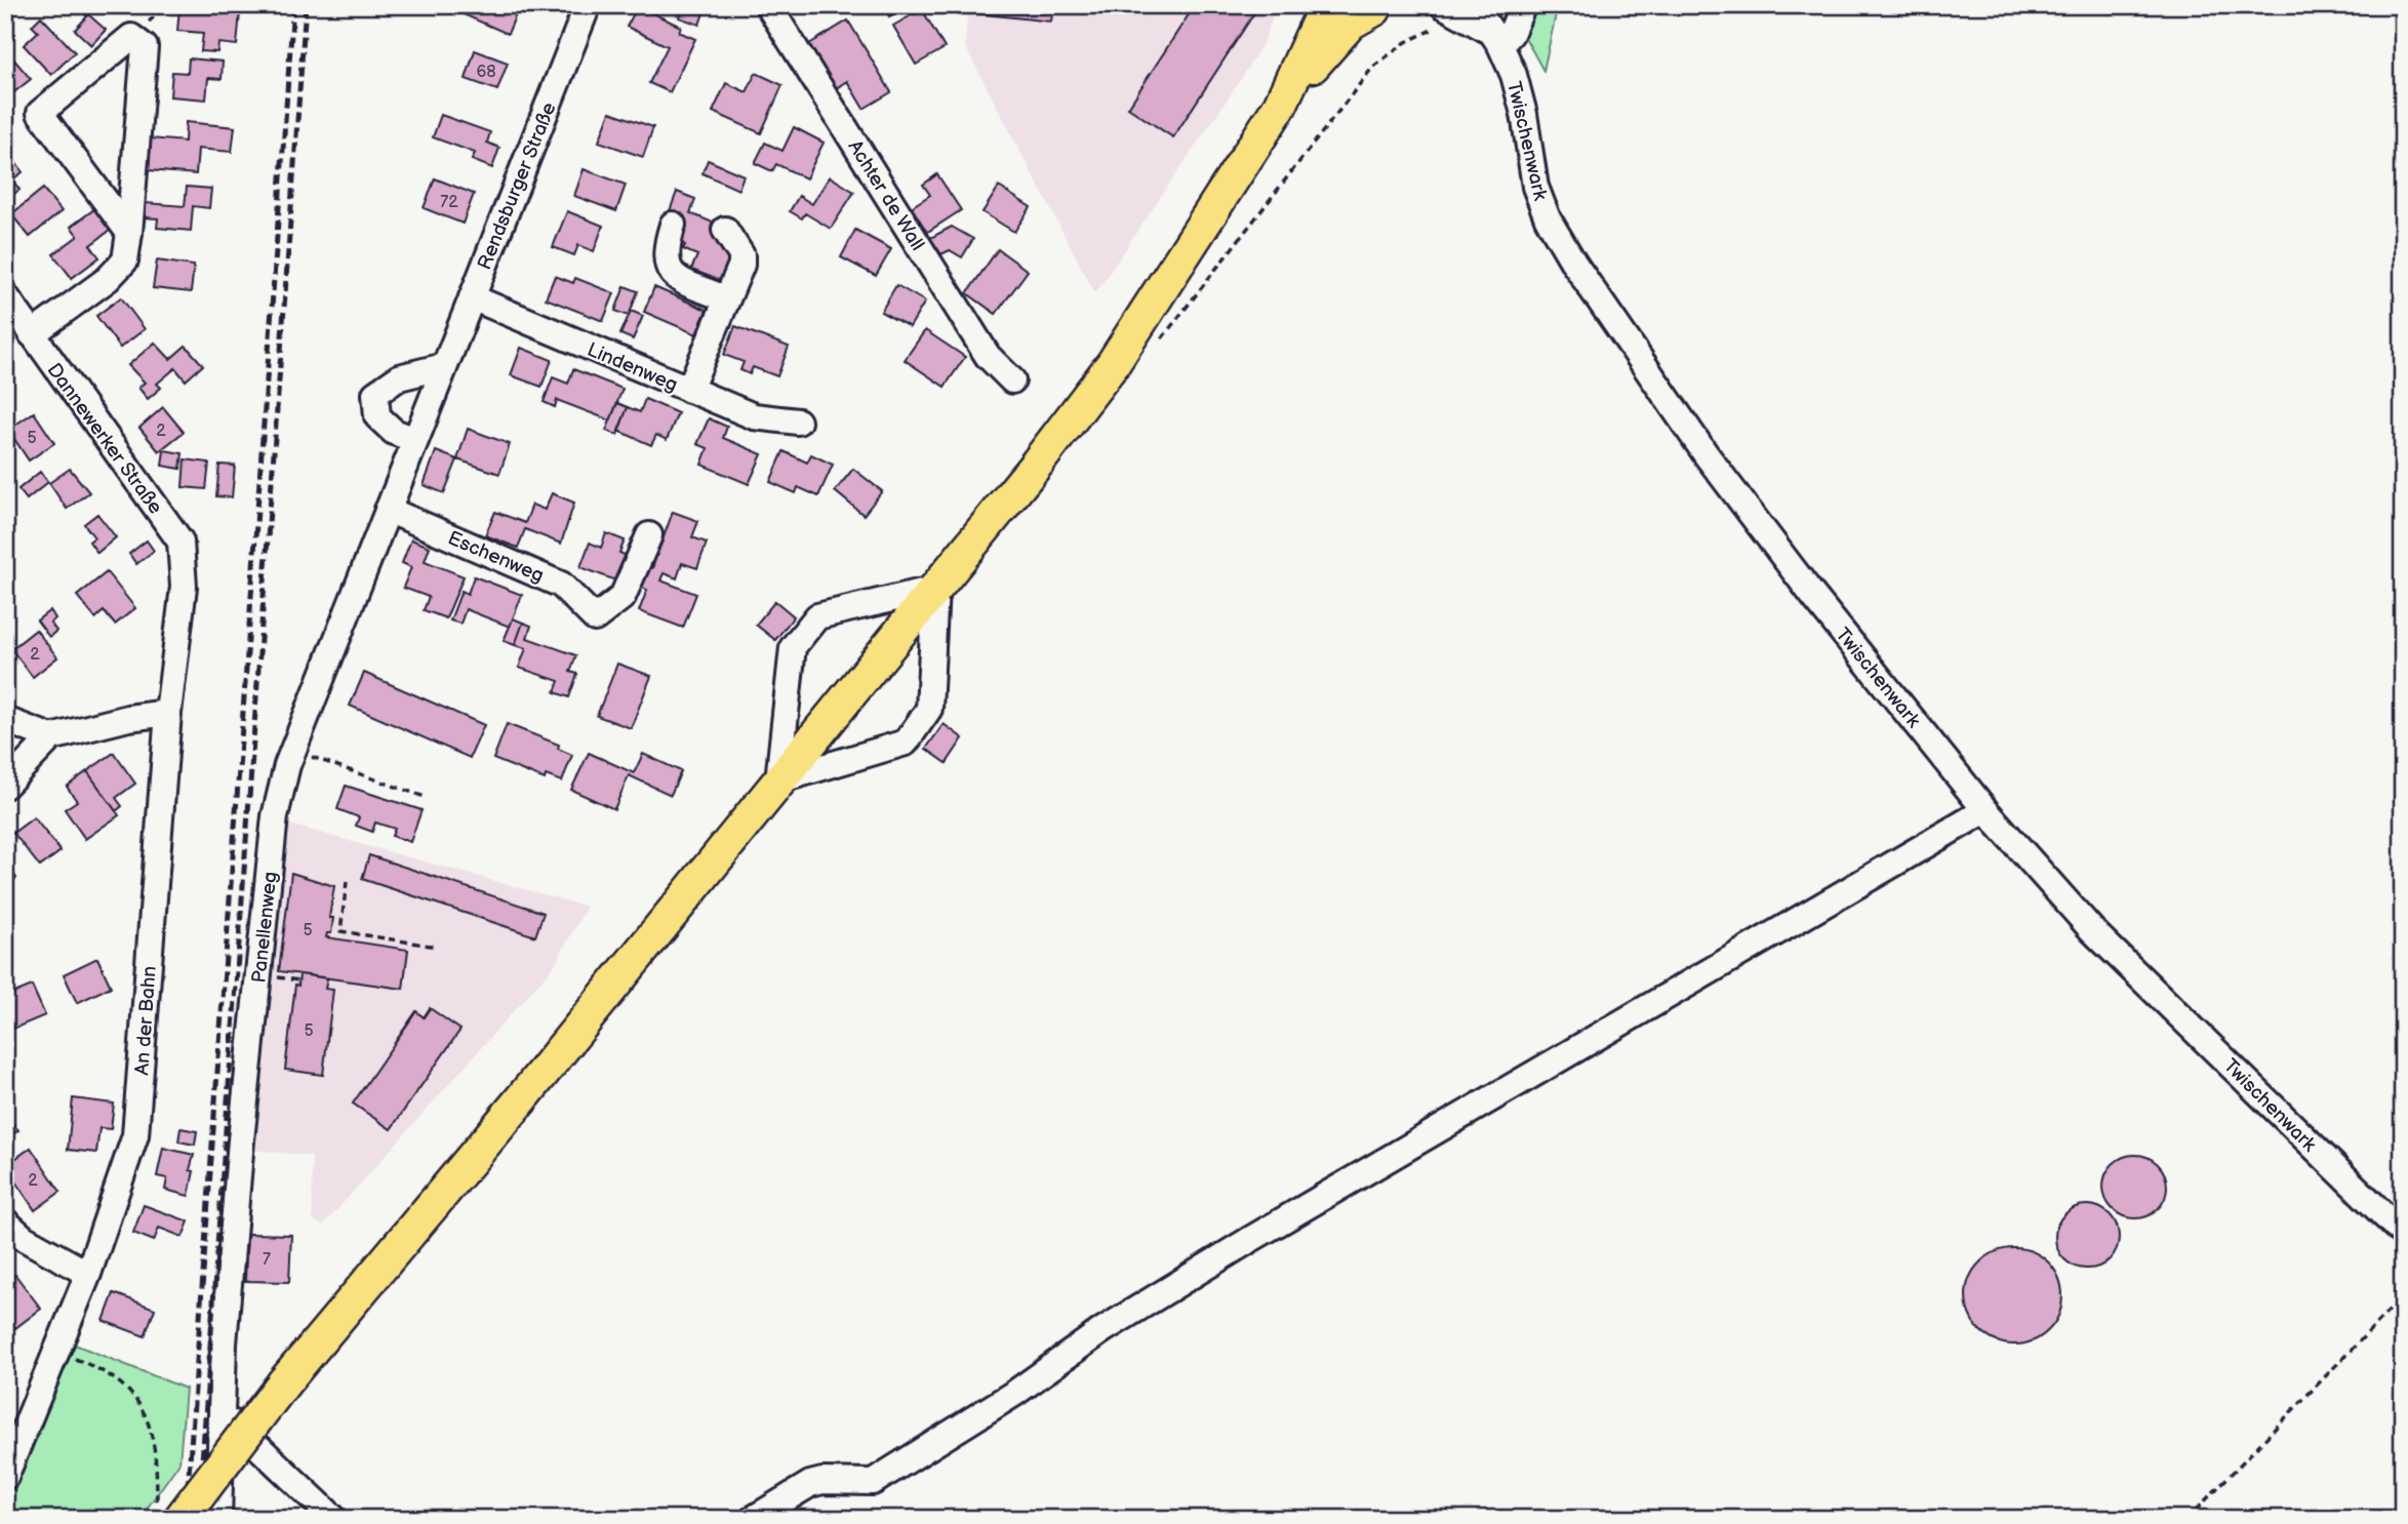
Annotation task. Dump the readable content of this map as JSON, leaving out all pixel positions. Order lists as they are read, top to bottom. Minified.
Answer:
{"streets":{"street":["Twischenwark","Rendsburger Straße","Achter de Wall","Lindenweg","Dannewerker Straße","Eschenweg","Panellenweg","An der Bahn"]},"crossings":[["Rendsburger Straße","Lindenweg"],["Rendsburger Straße","Panellenweg"],["Dannewerker Straße","An der Bahn"],["Eschenweg","Panellenweg"]],"house_numbers":["68","72","2","5","2","5","5","2","7"]}
